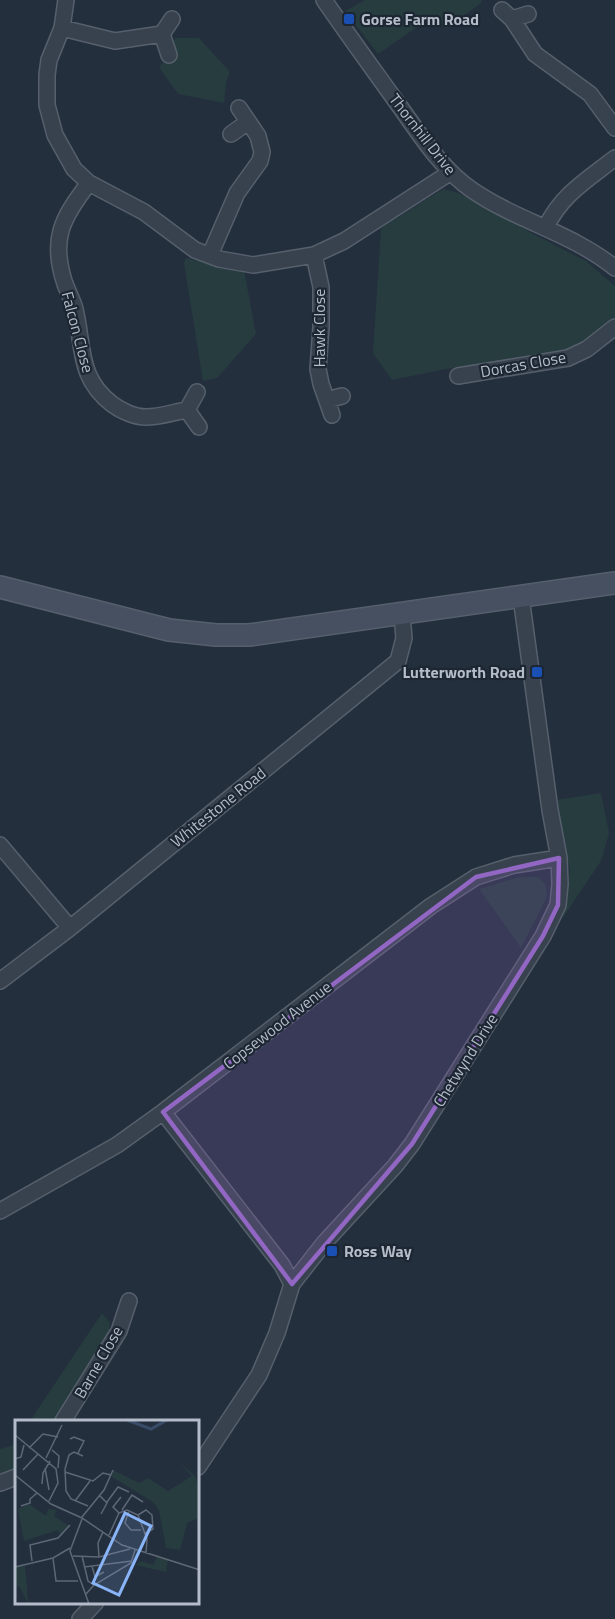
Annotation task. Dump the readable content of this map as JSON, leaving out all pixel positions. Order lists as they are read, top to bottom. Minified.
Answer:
{"streets":{"street":["Thornhill Drive","Hawk Close","Falcon Close","Dorcas Close","Whitestone Road","Copsewood Avenue","Chetwynd Drive","Barne Close"]},"crossings":[["Copsewood Avenue","Chetwynd Drive"]],"places":{"transit":["Gorse Farm Road","Lutterworth Road","Ross Way"]}}
